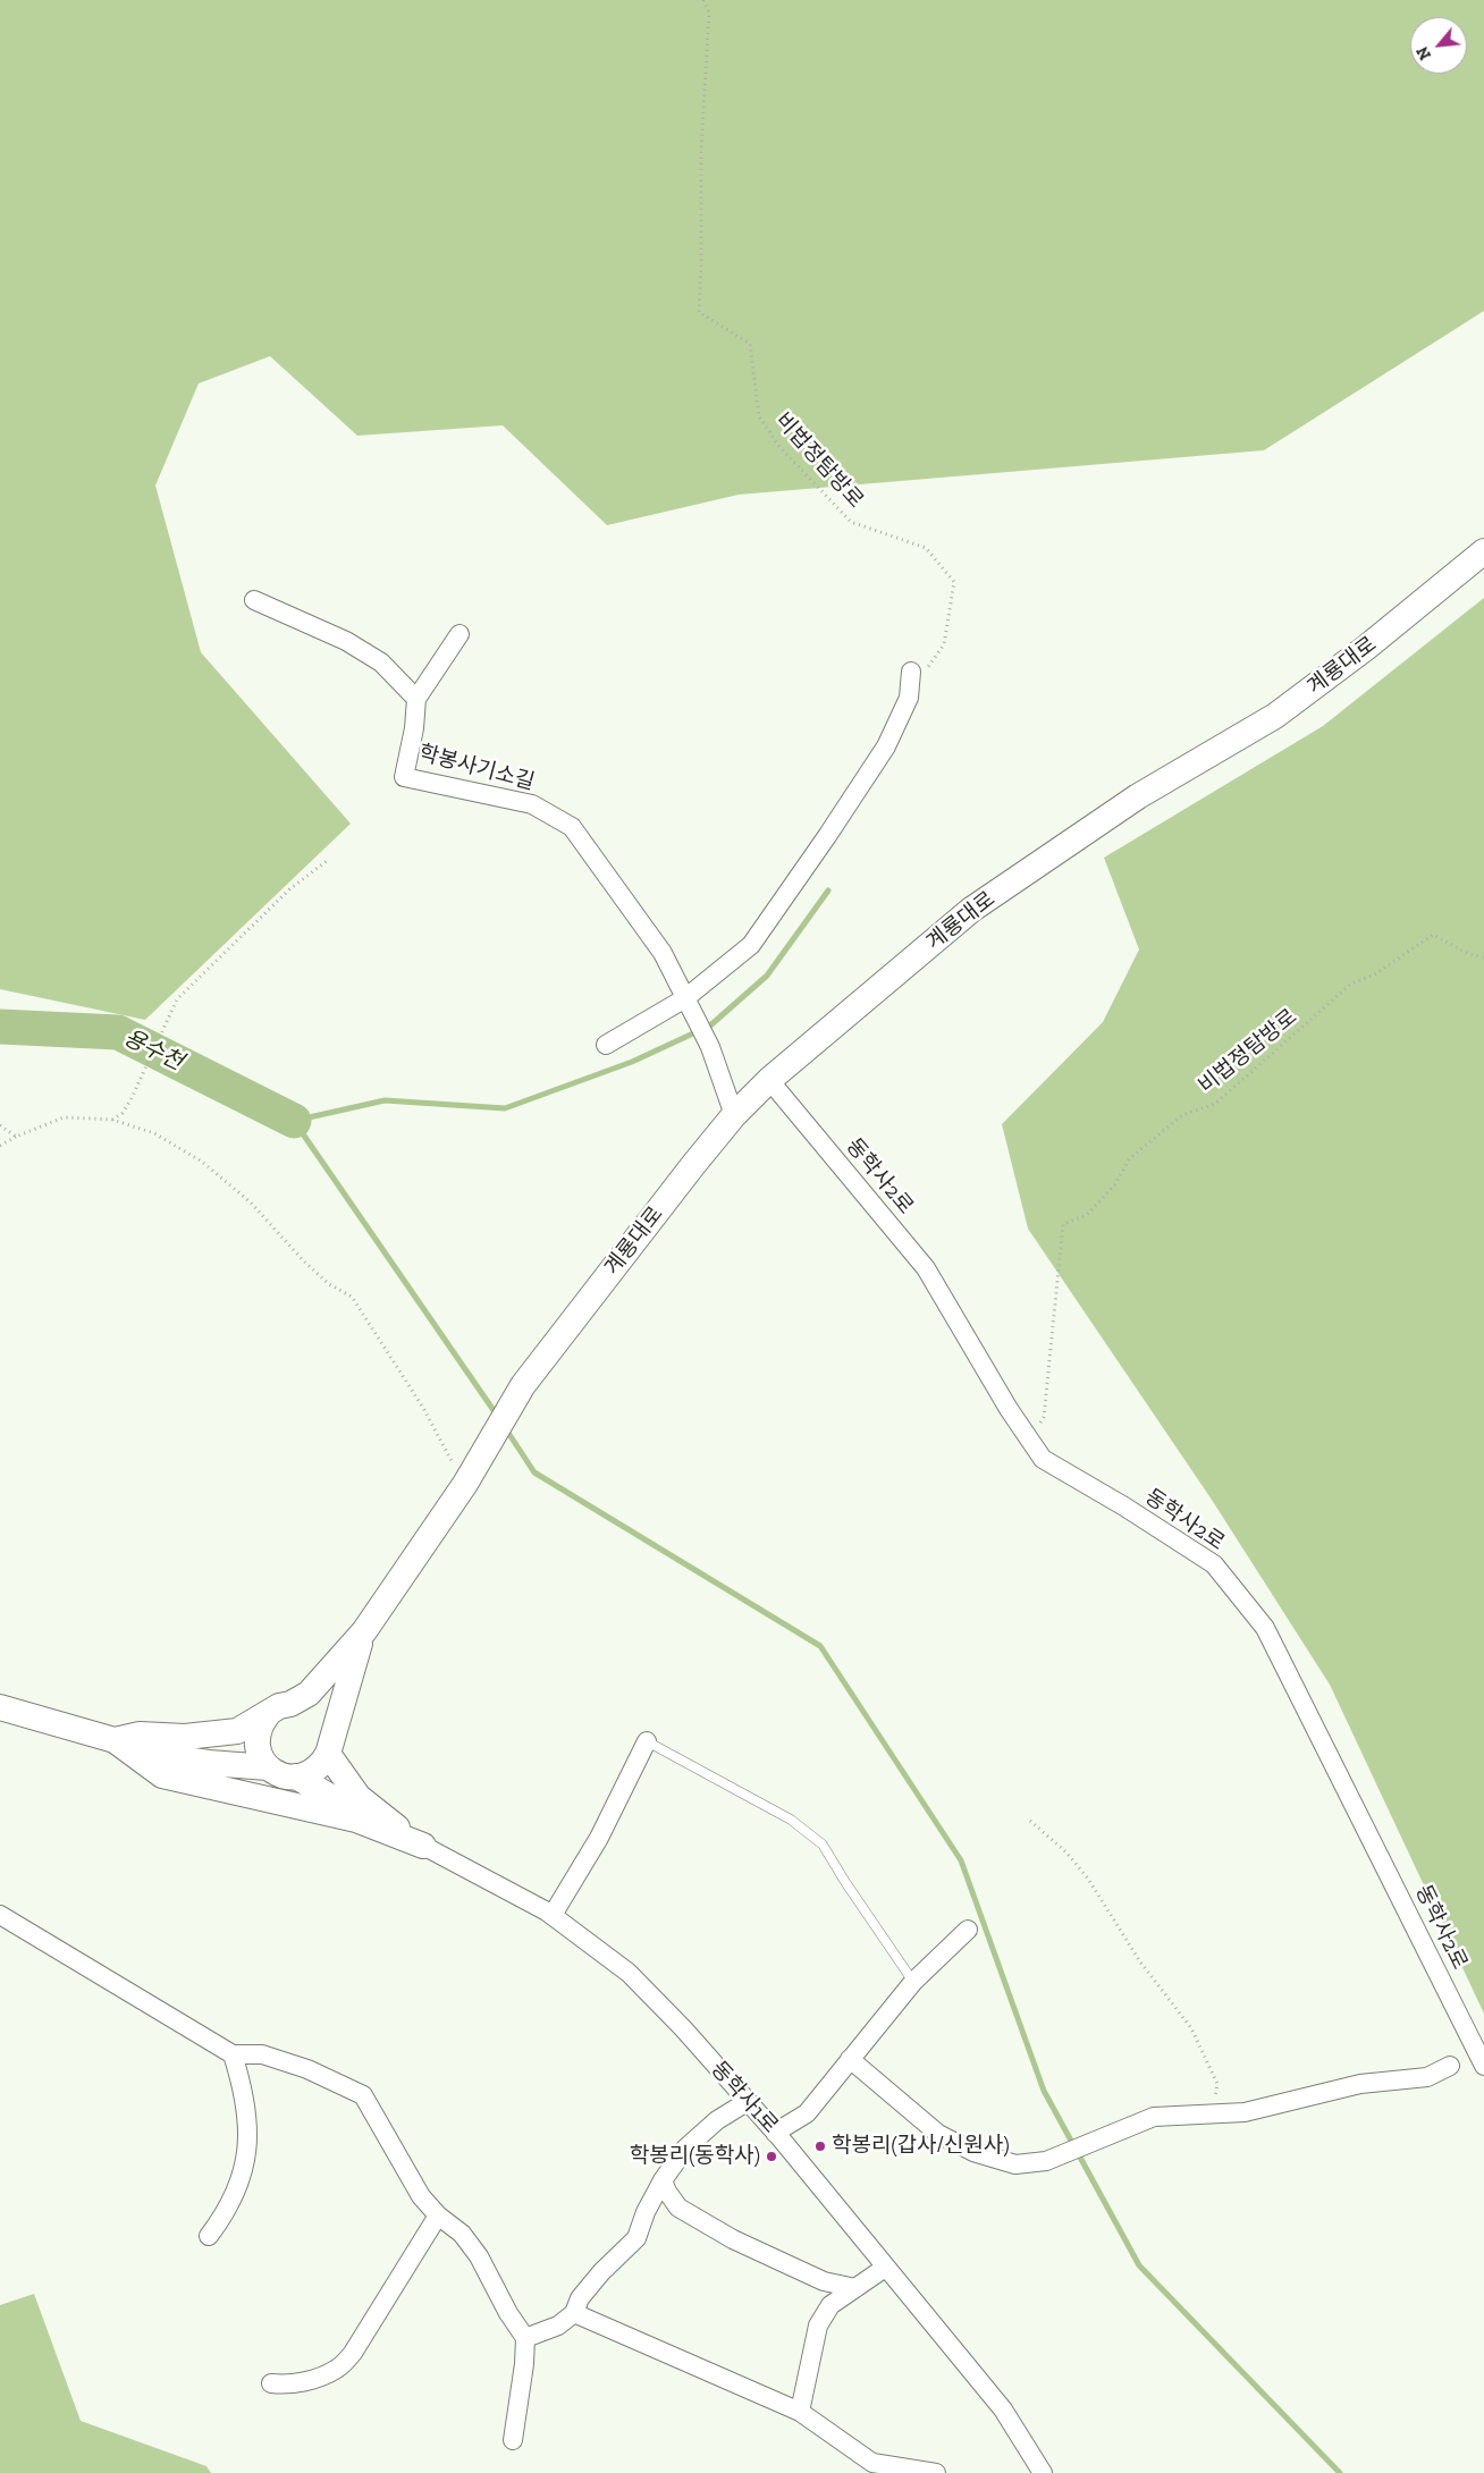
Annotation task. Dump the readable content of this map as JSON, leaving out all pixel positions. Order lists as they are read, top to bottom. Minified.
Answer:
{"streets":{"street":["계룡대로","학봉사기소길","동학사2로","동학사1로"],"path":["비법정탐방로"]},"crossings":[["비법정탐방로","동학사2로"],["계룡대로","학봉사기소길"],["계룡대로","동학사2로"]],"water":["용수천"],"places":["학봉리(갑사/신원사)","학봉리(동학사)"],"north":"bottom left"}
